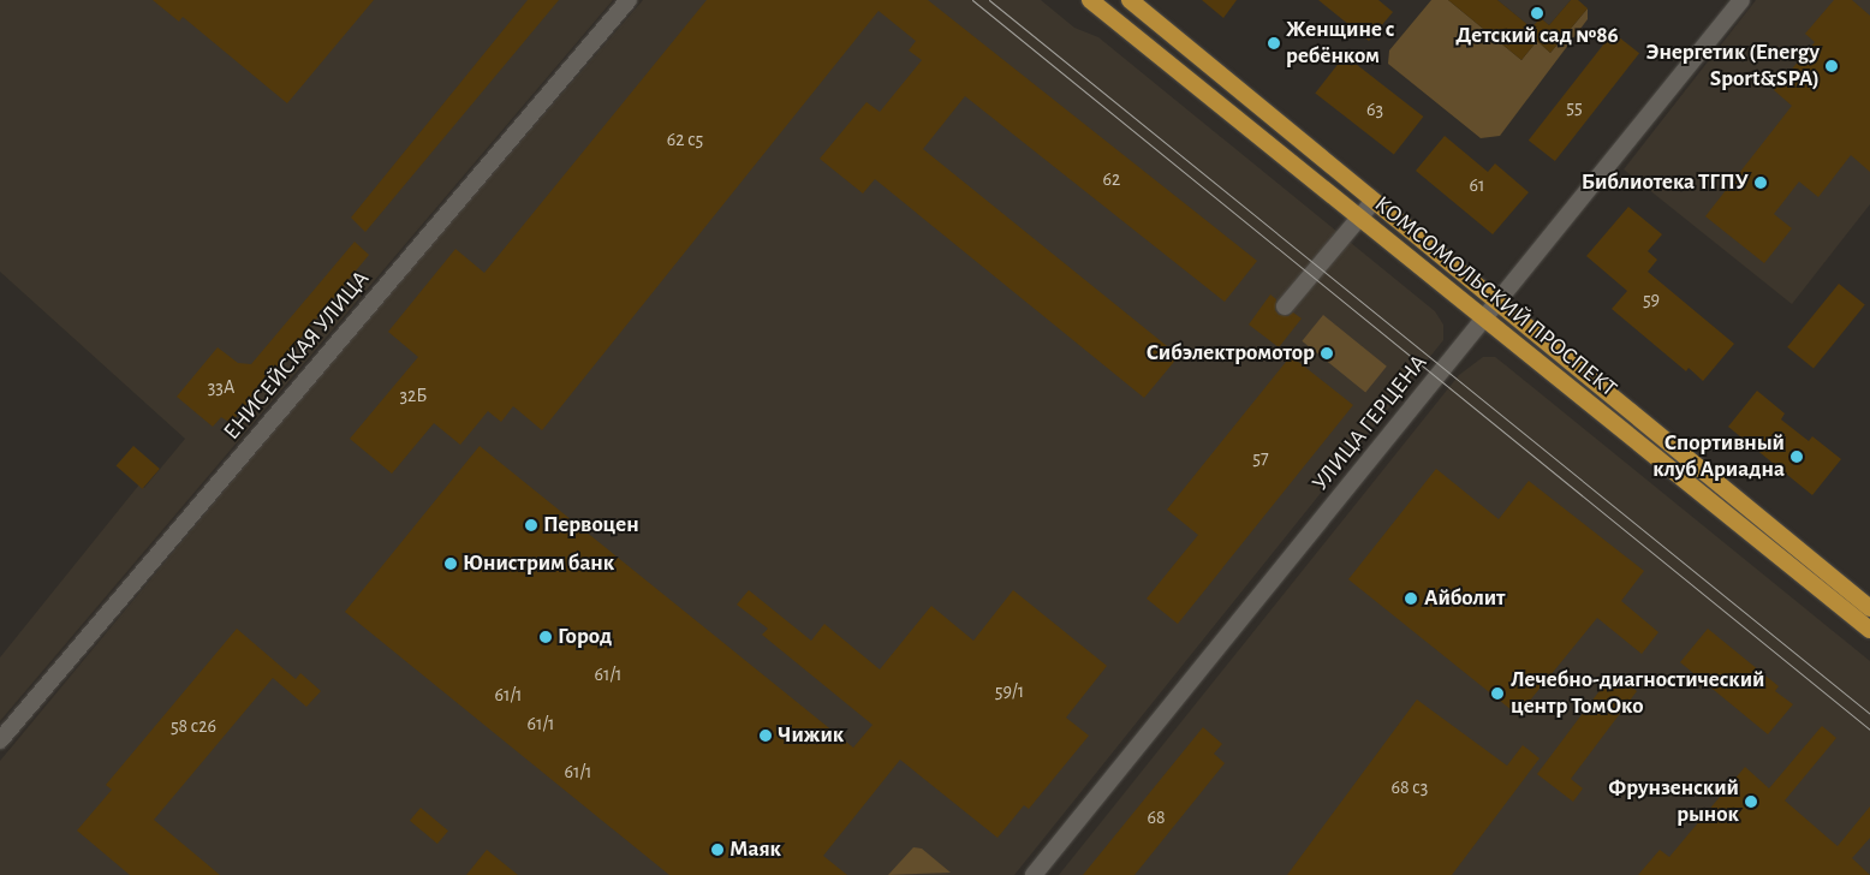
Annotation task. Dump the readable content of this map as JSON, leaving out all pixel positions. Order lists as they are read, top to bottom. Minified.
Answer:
{"streets":{"main road":["КОМСОМОЛЬСКИЙ ПРОСПЕКТ"],"street":["ЕНИСЕЙСКАЯ УЛИЦА","УЛИЦА ГЕРЦЕНА"]},"crossings":[["КОМСОМОЛЬСКИЙ ПРОСПЕКТ","УЛИЦА ГЕРЦЕНА"]],"places":["Детский сад №86","Женщине с ребёнком","Энергетик (Energy Sport&SPA)","Библиотека ТГПУ","Сибэлектромотор","Спортивный клуб Ариадна","Первоцен","Юнистрим банк","Айболит","Город","Лечебно-диагностический центр ТомОко","Чижик","Фрунзенский рынок","Маяк"],"house_numbers":["55","63","62 с5","62","61","59","33А","32Б","57","61/1","59/1","61/1","61/1","58 с26","61/1","68 с3","68"]}
